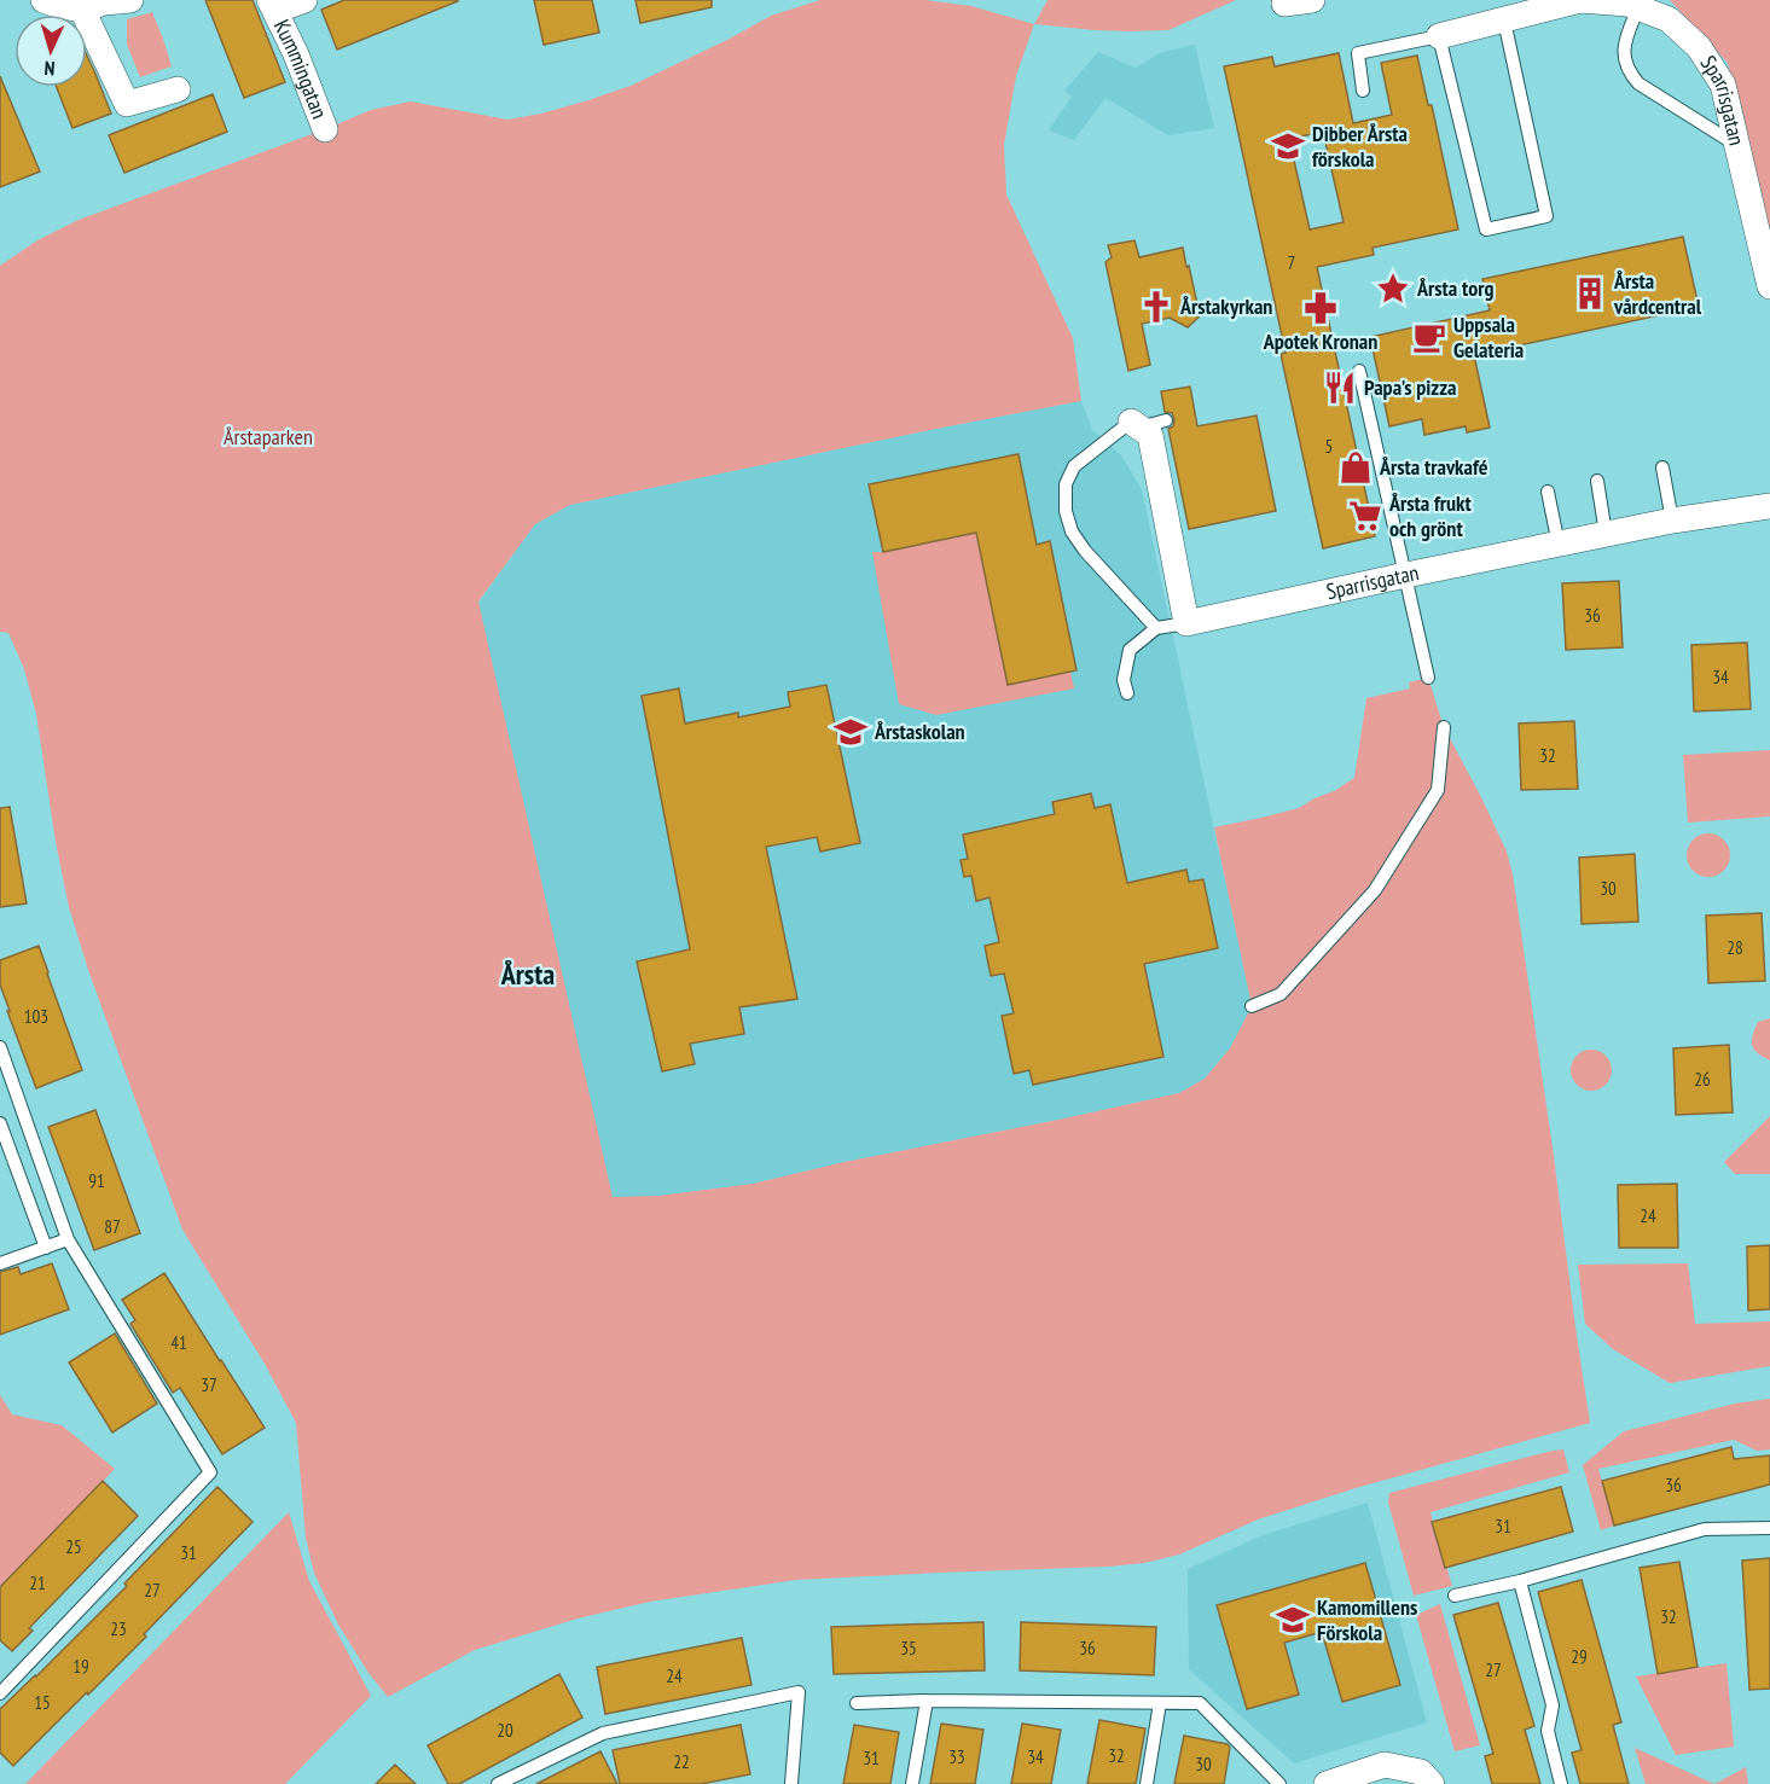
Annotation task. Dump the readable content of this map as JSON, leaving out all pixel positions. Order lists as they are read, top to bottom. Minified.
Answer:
{"streets":{"street":["Kummingatan","Sparrisgatan"]},"districts":["Årsta"],"parks":["Årstaparken"],"places":{"school or university":["Dibber Årsta förskola","Årstaskolan","Kamomillens Förskola"],"place":["Årsta torg"],"building":["Årsta vårdcentral"],"church":["Årstakyrkan"],"pharmacy":["Apotek Kronan"],"cafe":["Uppsala Gelateria"],"restaurant":["Papa's pizza"],"shop":["Årsta travkafé"],"supermarket":["Årsta frukt och grönt"]},"house_numbers":["7","5","36","34","32","30","28","103","26","91","24","87","41","37","36","31","25","31","21","27","32","23","35","36","29","19","27","24","15","20","32","33","34","31","22","30"],"north":"bottom"}
